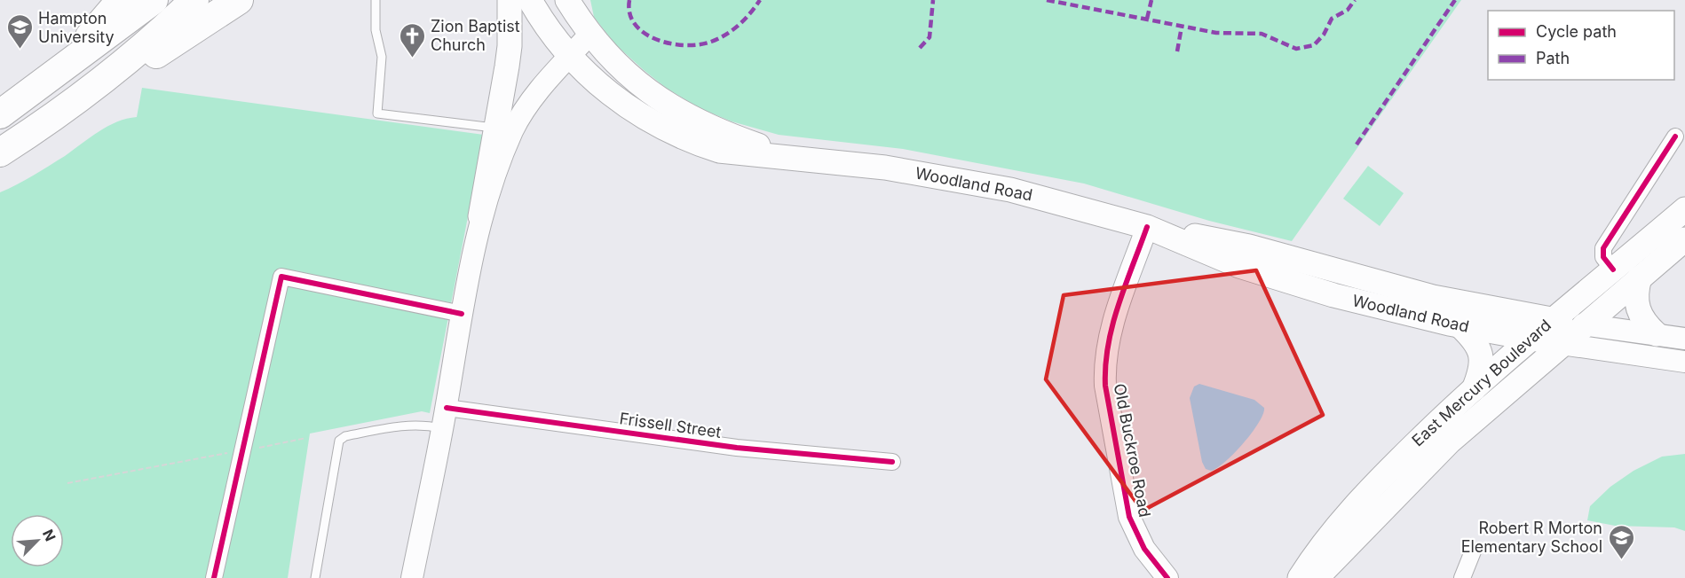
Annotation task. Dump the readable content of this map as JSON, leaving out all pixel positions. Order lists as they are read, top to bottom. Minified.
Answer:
{"streets":{"main road":["Woodland Road","East Mercury Boulevard","Old Buckroe Road"],"street":["Frissell Street"]},"crossings":[["Woodland Road","East Mercury Boulevard"],["Woodland Road","Old Buckroe Road"]],"places":{"school or university":["Hampton University","Robert R Morton Elementary School"],"church":["Zion Baptist Church"]},"legend":["Cycle path","Path"],"north":"top right"}
